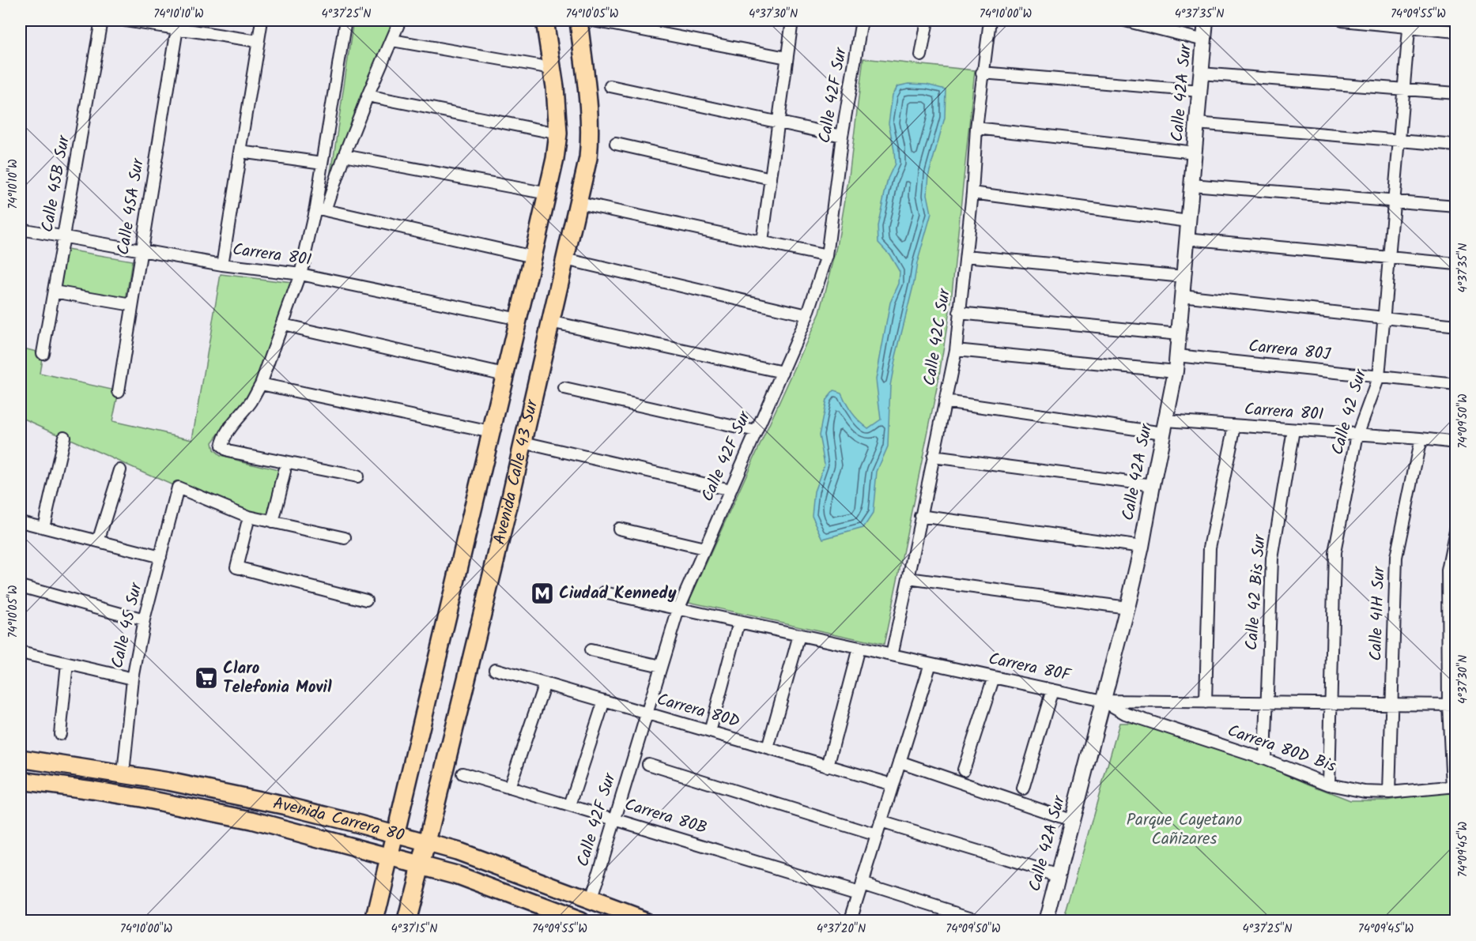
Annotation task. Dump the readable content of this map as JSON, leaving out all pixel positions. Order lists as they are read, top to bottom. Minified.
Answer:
{"streets":{"main road":["Avenida Calle 43 Sur","Avenida Carrera 80"],"street":["Calle 42A Sur","Calle 42F Sur","Calle 45B Sur","Calle 45A Sur","Carrera 80I","Calle 42C Sur","Carrera 80J","Calle 42 Sur","Calle 42 Bis Sur","Calle 41H Sur","Calle 45 Sur","Carrera 80F","Carrera 80D","Carrera 80D Bis","Carrera 80B"]},"crossings":[["Calle 42A Sur","Carrera 80I"],["Calle 42A Sur","Carrera 80J"],["Calle 42A Sur","Carrera 80F"],["Calle 42A Sur","Carrera 80D Bis"],["Calle 42F Sur","Carrera 80F"],["Calle 42F Sur","Carrera 80D"],["Calle 42F Sur","Carrera 80B"],["Calle 42F Sur","Avenida Carrera 80"],["Calle 45B Sur","Carrera 80I"],["Calle 45A Sur","Carrera 80I"],["Carrera 80I","Calle 42C Sur"],["Carrera 80I","Calle 42 Sur"],["Carrera 80I","Avenida Calle 43 Sur"],["Carrera 80I","Calle 42 Bis Sur"],["Carrera 80I","Calle 41H Sur"],["Calle 42C Sur","Carrera 80F"],["Carrera 80J","Calle 42 Sur"],["Calle 42 Sur","Carrera 80F"],["Calle 42 Sur","Carrera 80D Bis"],["Avenida Calle 43 Sur","Avenida Carrera 80"],["Calle 42 Bis Sur","Carrera 80F"],["Calle 42 Bis Sur","Carrera 80D Bis"],["Calle 41H Sur","Carrera 80F"],["Calle 41H Sur","Carrera 80D Bis"],["Calle 45 Sur","Avenida Carrera 80"],["Carrera 80F","Carrera 80D Bis"]],"parks":["Parque Cayetano Cañizares"],"places":{"metro station":["Ciudad Kennedy"],"supermarket":["Claro Telefonia Movil"]},"coordinates":["74°10'10\"W","4°37'25\"N","74°10'05\"W","4°37'30\"N","74°10'00\"W","4°37'35\"N","74°09'55\"W","74°09'50\"W","74°09'45\"W","4°37'15\"N","4°37'20\"N"]}
